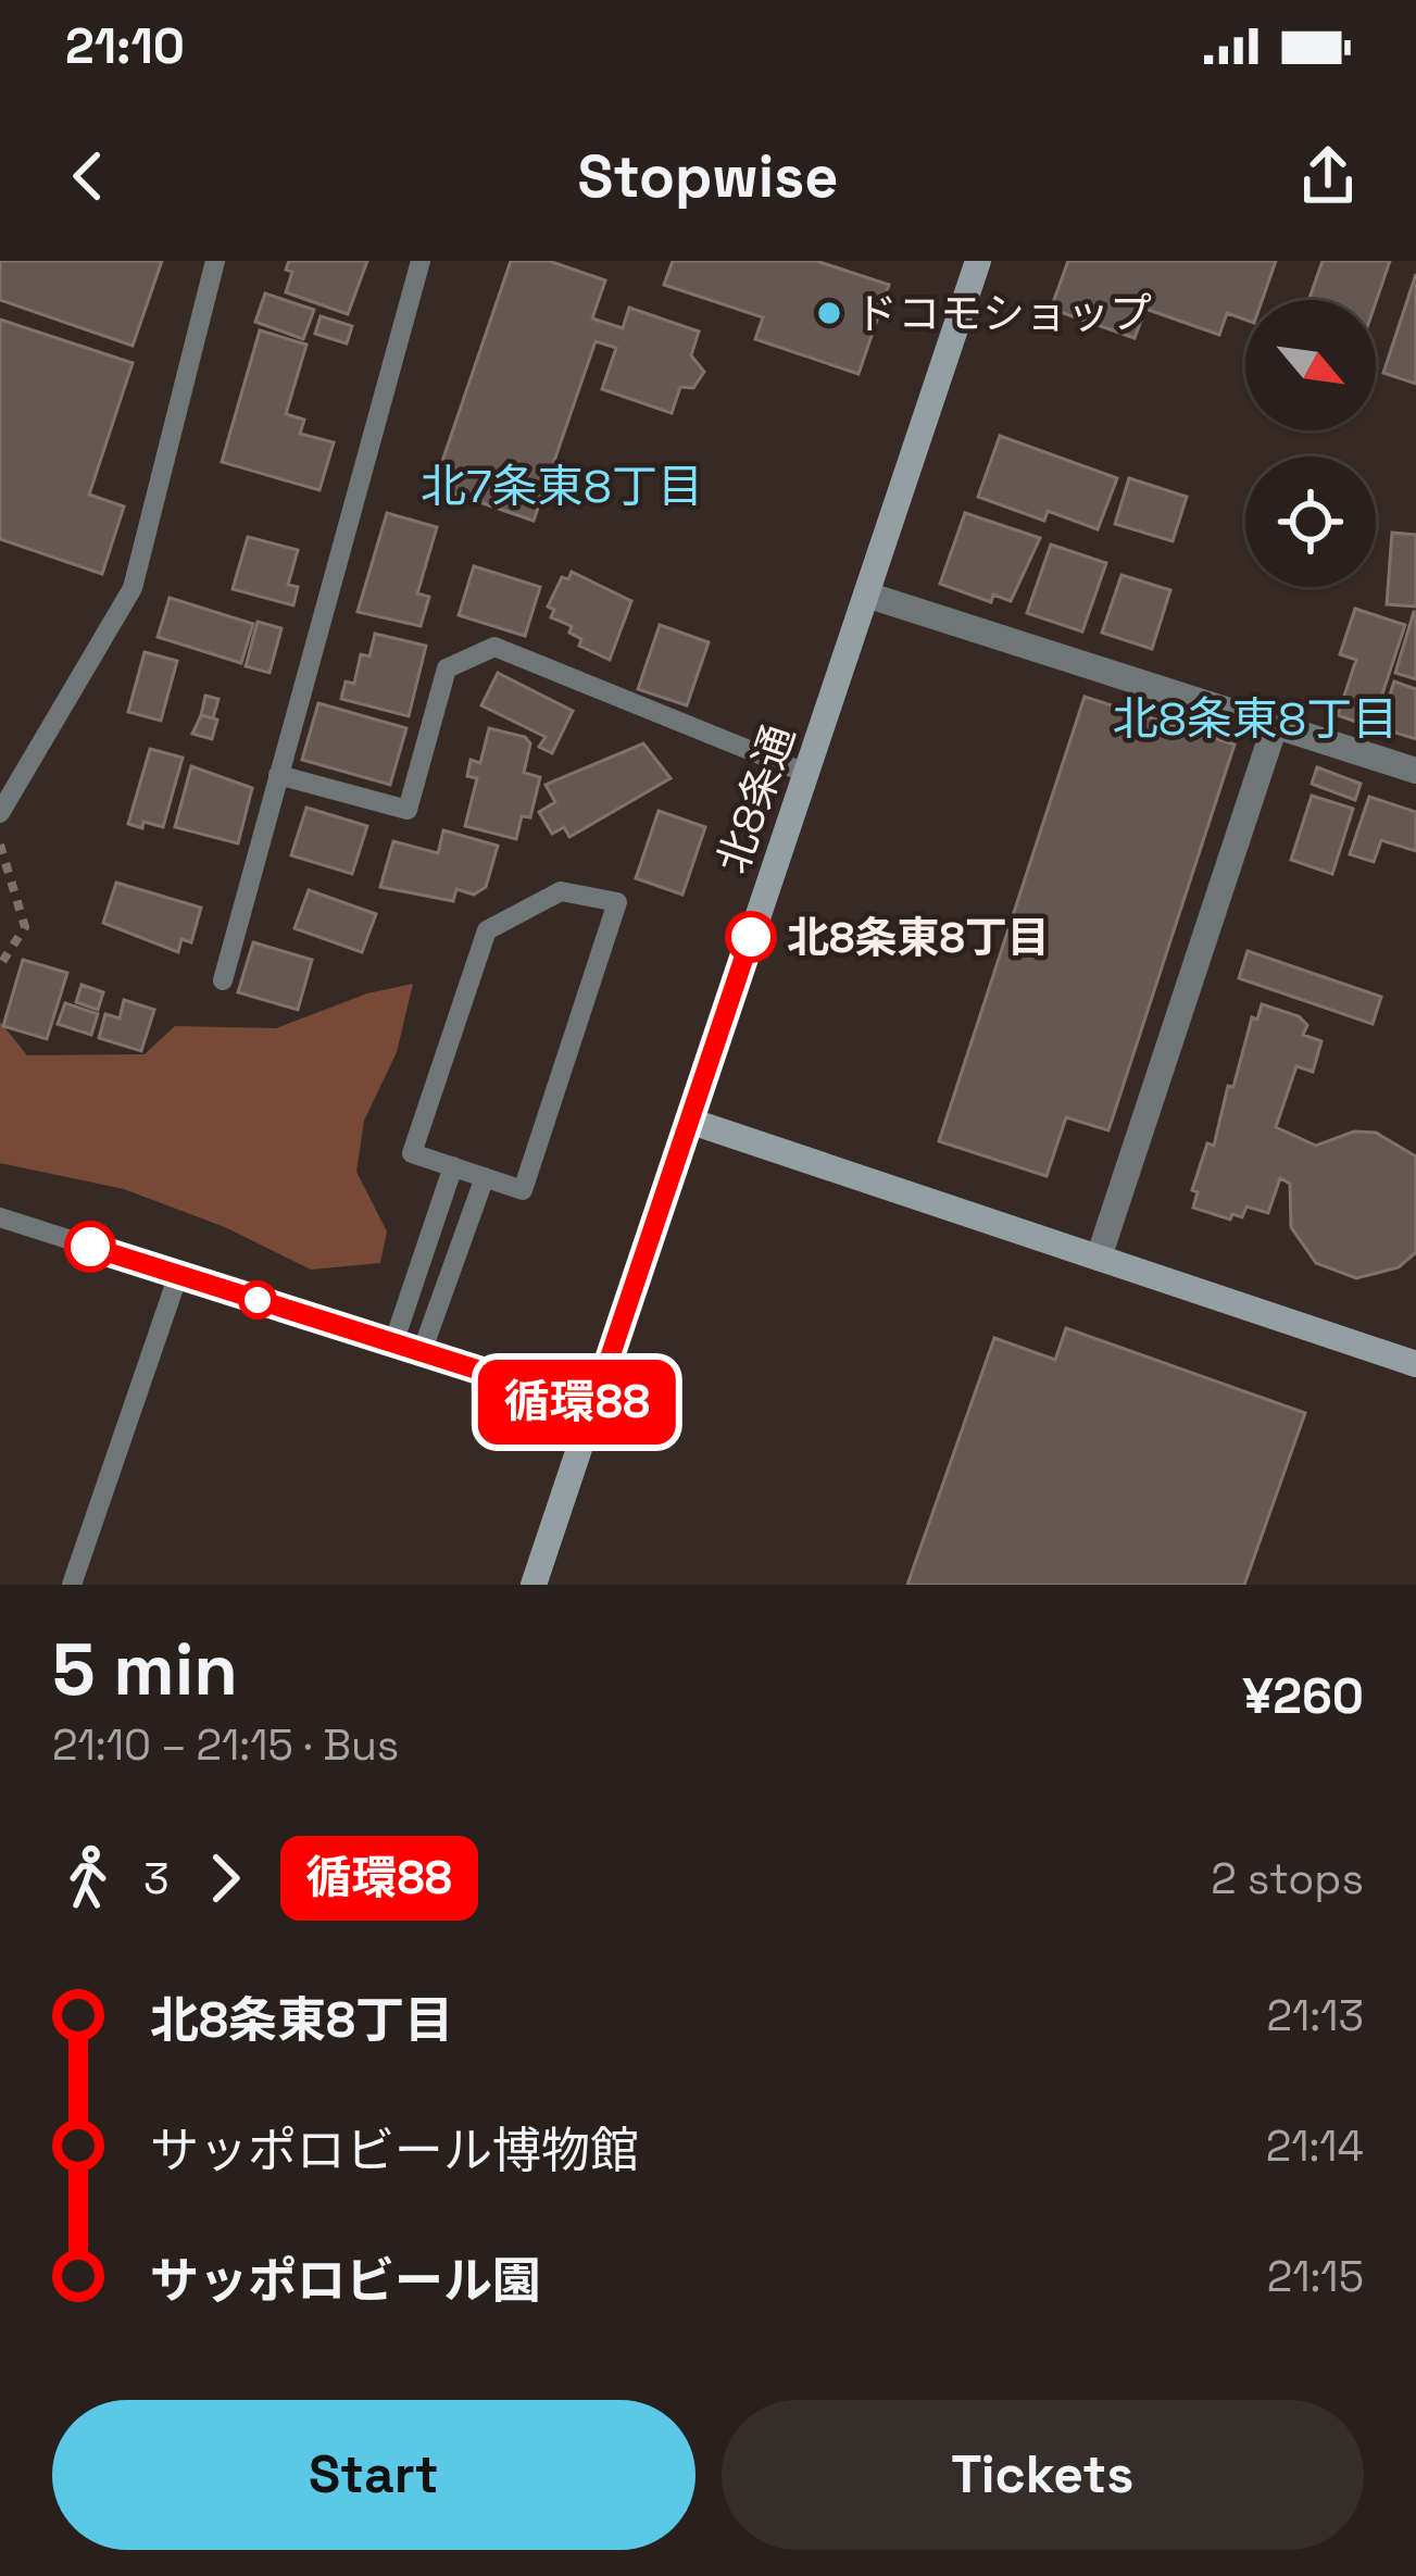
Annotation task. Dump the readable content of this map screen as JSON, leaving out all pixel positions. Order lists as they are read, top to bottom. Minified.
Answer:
{"streets":{"street":["北8条通"]},"districts":["北7条東8丁目","北8条東8丁目"],"places":["ドコモショップ","北8条東8丁目"],"lines":["bus line 循環88"],"north":"bottom right","page":{"status":"21:10","header":"Stopwise","on_map":"循環88","heading":["5 min","21:10 – 21:15 · Bus","¥260"],"legs":["3","循環88","2 stops"],"list":[{"name":"北8条東8丁目","value":"21:13"},{"name":"サッポロビール博物館","value":"21:14"},{"name":"サッポロビール園","value":"21:15"}],"buttons":["Start","Tickets"]}}
